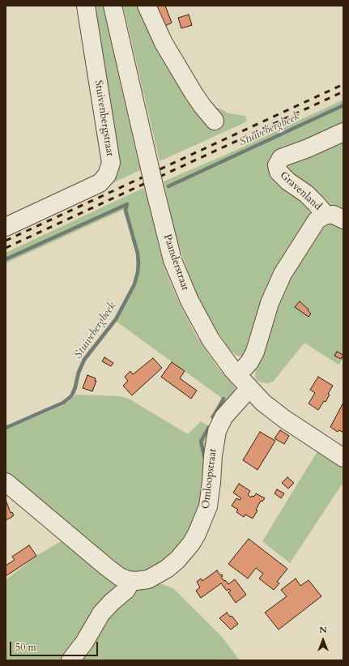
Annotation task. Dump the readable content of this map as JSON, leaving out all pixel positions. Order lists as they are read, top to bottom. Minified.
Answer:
{"streets":{"street":["Stuivenbergstraat","Gravenland","Paanderstraat","Omloopstraat"]},"crossings":[["Paanderstraat","Omloopstraat"]],"water":["Stuivebergbeek"],"scale_bar":"50 m","north":"top"}
